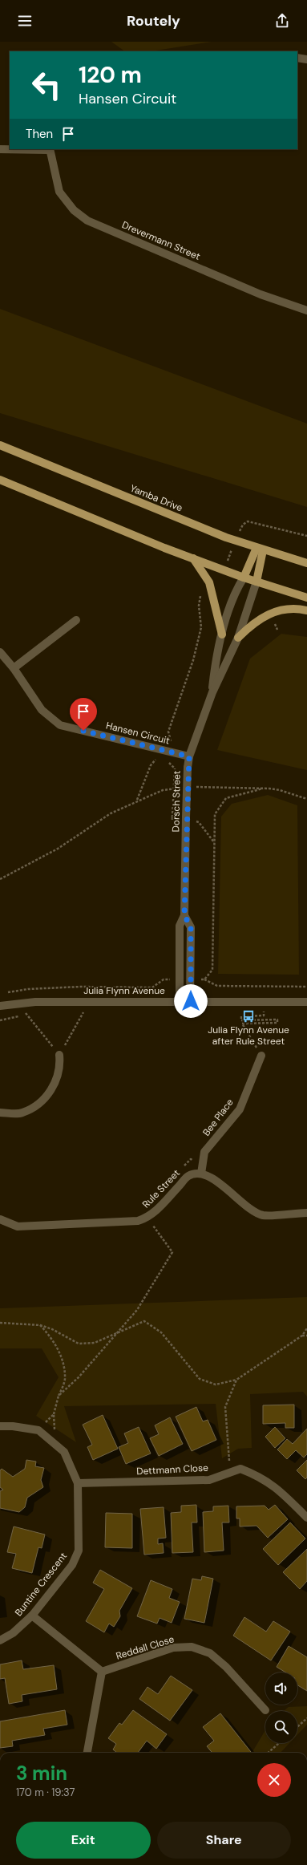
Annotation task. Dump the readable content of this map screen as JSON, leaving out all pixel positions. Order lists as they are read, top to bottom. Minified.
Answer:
{"streets":{"main road":["Yamba Drive"],"street":["Drevermann Street","Hansen Circuit","Dorsch Street","Julia Flynn Avenue","Bee Place","Rule Street","Dettmann Close","Buntine Crescent","Reddall Close"]},"crossings":[["Hansen Circuit","Dorsch Street"],["Dorsch Street","Julia Flynn Avenue"],["Bee Place","Rule Street"],["Dettmann Close","Buntine Crescent"]],"places":{"bus stop":["Julia Flynn Avenue after Rule Street"]},"page":{"header":"Routely","turn":["120 m","Hansen Circuit"],"then":"Then","heading":["3 min","170 m · 19:37"],"buttons":["Exit","Share"]}}
